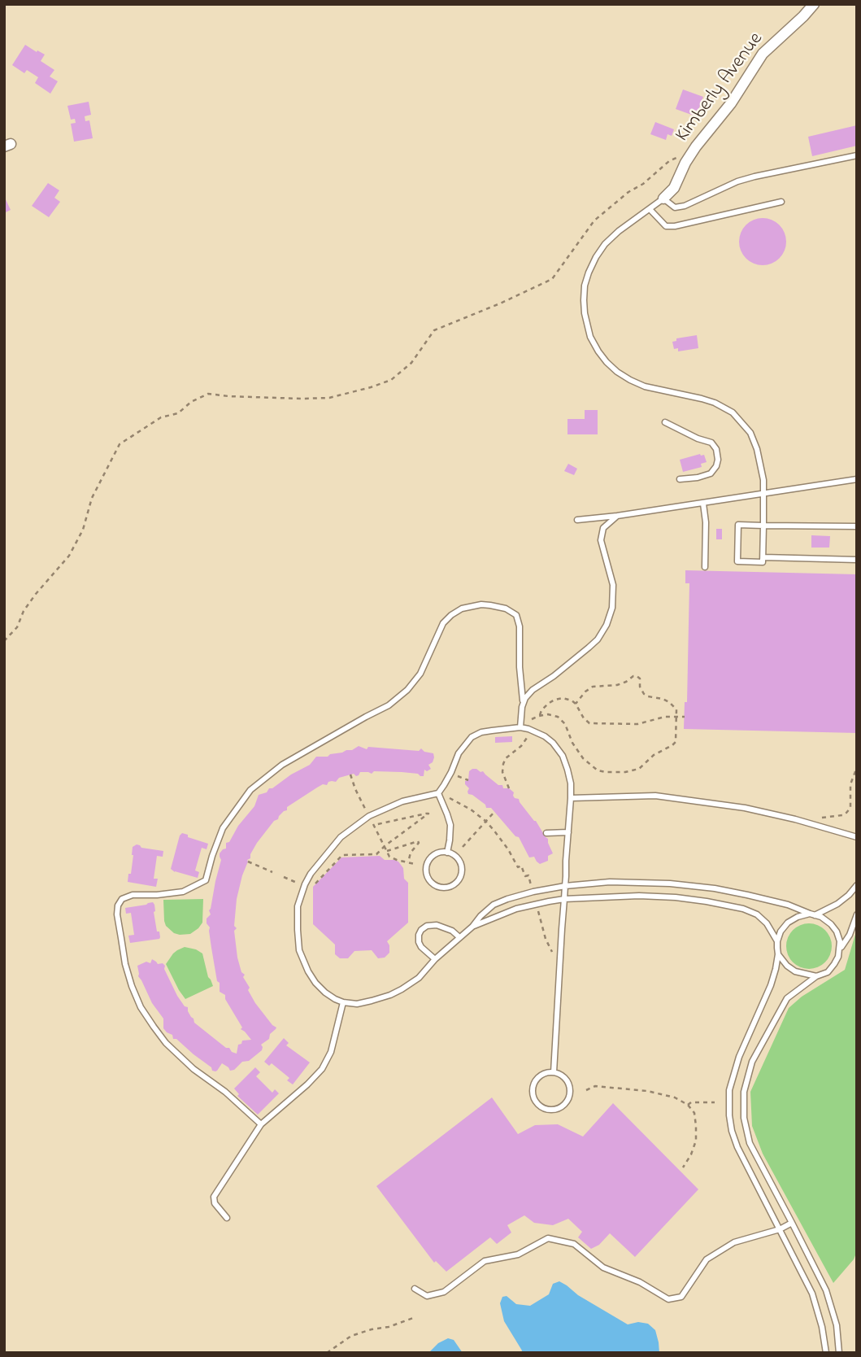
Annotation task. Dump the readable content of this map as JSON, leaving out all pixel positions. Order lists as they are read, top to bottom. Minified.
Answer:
{"streets":{"street":["Kimberly Avenue"]}}
